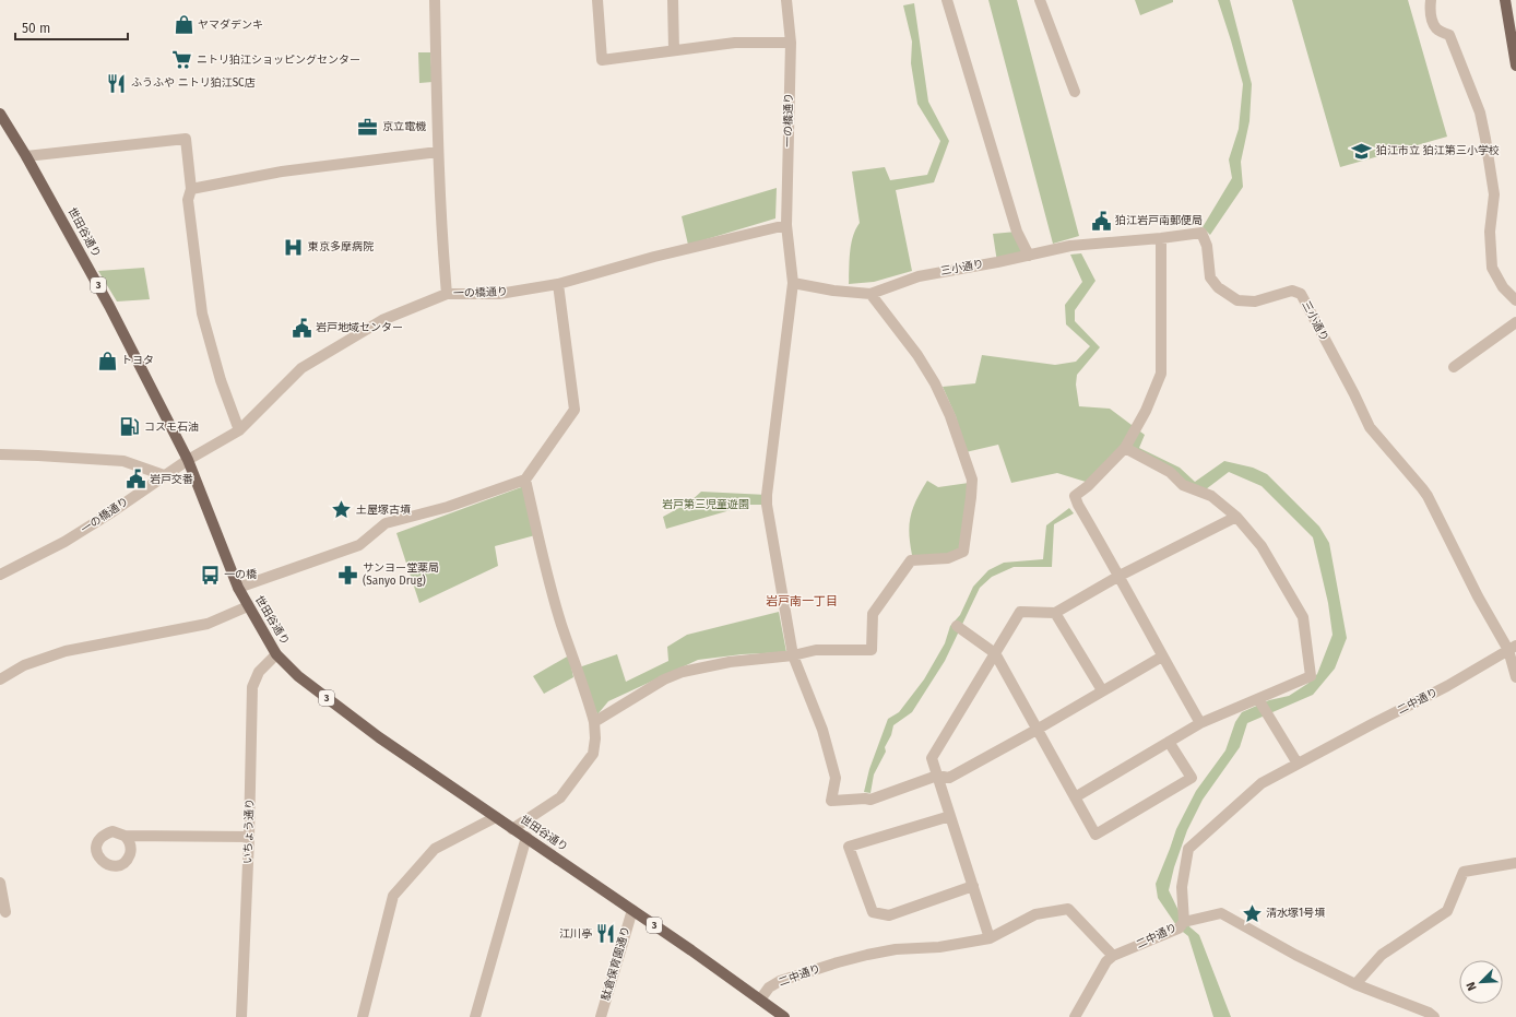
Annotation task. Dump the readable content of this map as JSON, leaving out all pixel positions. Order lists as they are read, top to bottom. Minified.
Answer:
{"streets":{"main road":["世田谷通り","3"],"street":["一の橋通り","三小通り","二中通り","いちょう通り","駄倉保育園通り"]},"crossings":[["一の橋通り","世田谷通り"],["世田谷通り","二中通り"],["世田谷通り","いちょう通り"],["世田谷通り","駄倉保育園通り"],["三小通り","二中通り"]],"districts":["岩戸南一丁目"],"parks":["岩戸第三児童遊園"],"places":{"shop":["ヤマダデンキ","トヨタ"],"supermarket":["ニトリ狛江ショッピングセンター"],"restaurant":["ふうふや ニトリ狛江SC店","江川亭"],"office":["京立電機"],"school or university":["狛江市立 狛江第三小学校"],"public building":["狛江岩戸南郵便局","岩戸地域センター","岩戸交番"],"hospital":["東京多摩病院"],"fuel station":["コスモ石油"],"place":["土屋塚古墳","清水塚1号墳"],"bus stop":["一の橋"],"pharmacy":["サンヨー堂薬局 (Sanyo Drug)"]},"scale_bar":"50 m","north":"bottom left"}
